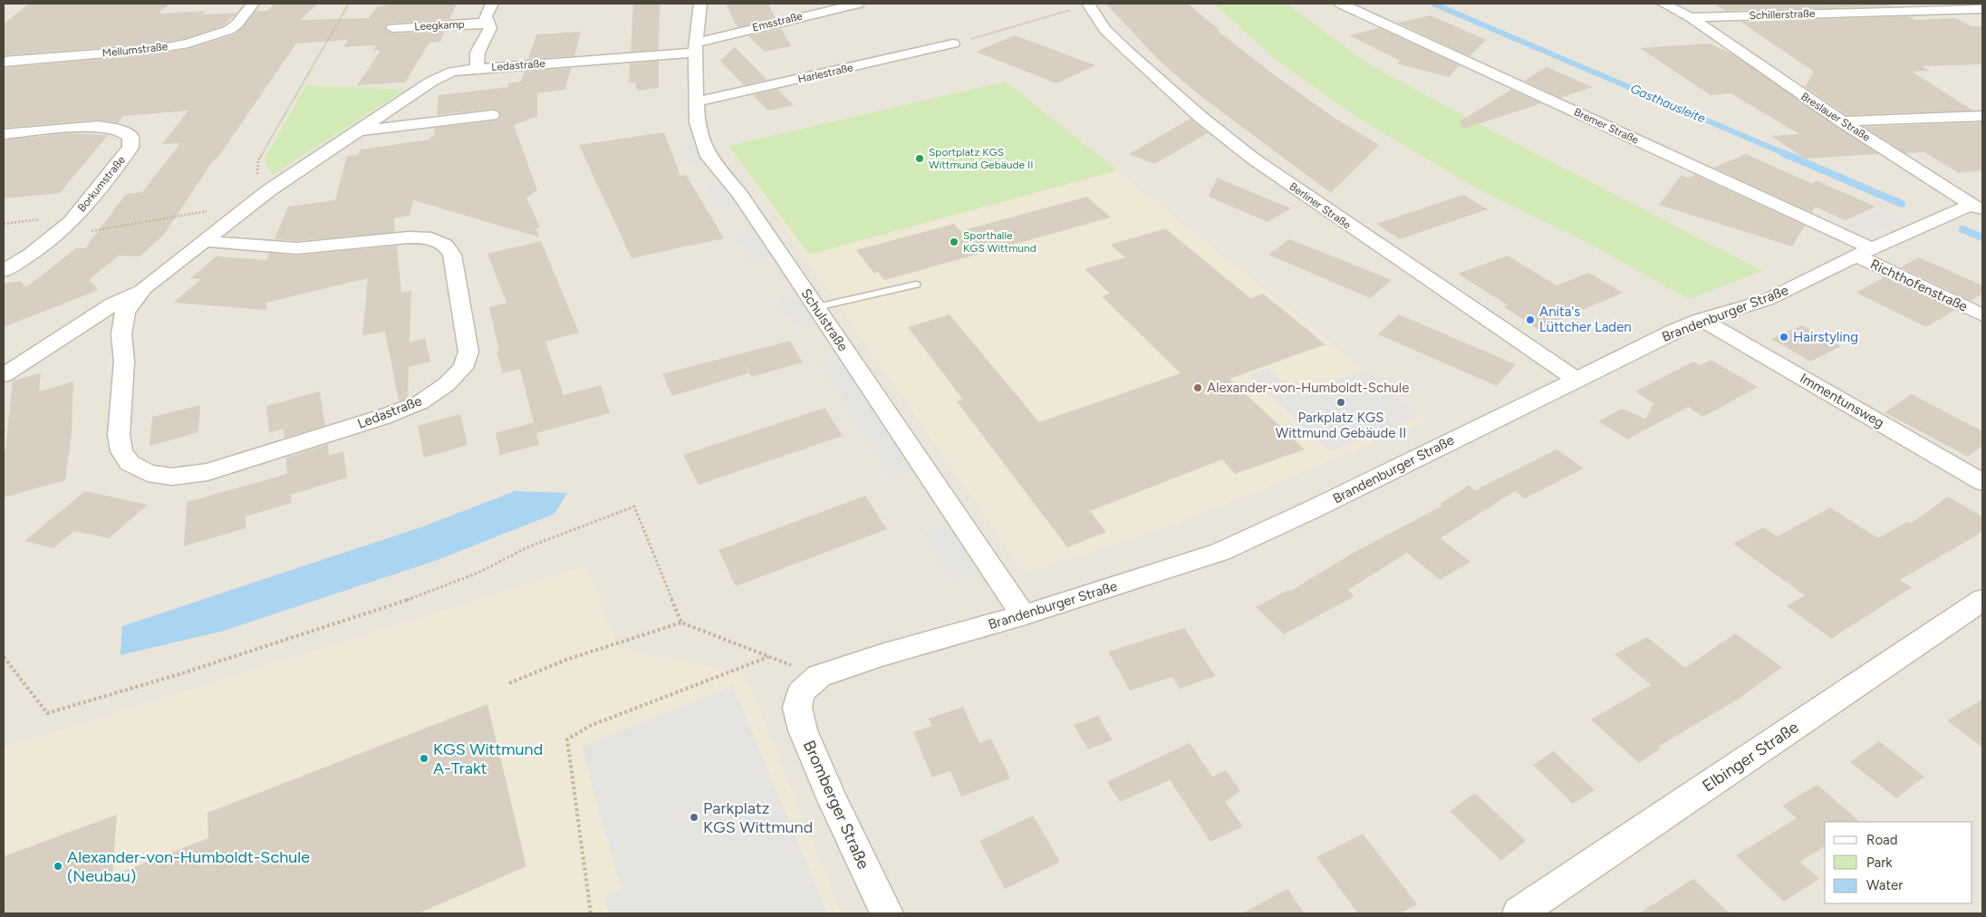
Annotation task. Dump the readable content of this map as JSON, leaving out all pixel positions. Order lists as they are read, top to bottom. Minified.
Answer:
{"streets":{"street":["Schillerstraße","Emsstraße","Leegkamp","Mellumstraße","Ledastraße","Harlestraße","Breslauer Straße","Bremer Straße","Borkumstraße","Berliner Straße","Richthofenstraße","Brandenburger Straße","Schulstraße","Immentunsweg","Elbinger Straße","Bromberger Straße"]},"crossings":[["Schillerstraße","Breslauer Straße"],["Emsstraße","Ledastraße"],["Emsstraße","Schulstraße"],["Ledastraße","Schulstraße"],["Harlestraße","Schulstraße"],["Breslauer Straße","Brandenburger Straße"],["Bremer Straße","Richthofenstraße"],["Bremer Straße","Brandenburger Straße"],["Berliner Straße","Brandenburger Straße"],["Richthofenstraße","Brandenburger Straße"],["Brandenburger Straße","Schulstraße"],["Brandenburger Straße","Immentunsweg"],["Brandenburger Straße","Bromberger Straße"]],"water":["Gasthausleite"],"places":["Sportplatz KGS Wittmund Gebäude II","Sporthalle KGS Wittmund","Anita's Lüttcher Laden","Hairstyling","Alexander-von-Humboldt-Schule","Parkplatz KGS Wittmund Gebäude II","KGS Wittmund A-Trakt","Parkplatz KGS Wittmund","Alexander-von-Humboldt-Schule (Neubau)"],"legend":["Road","Park","Water"]}
